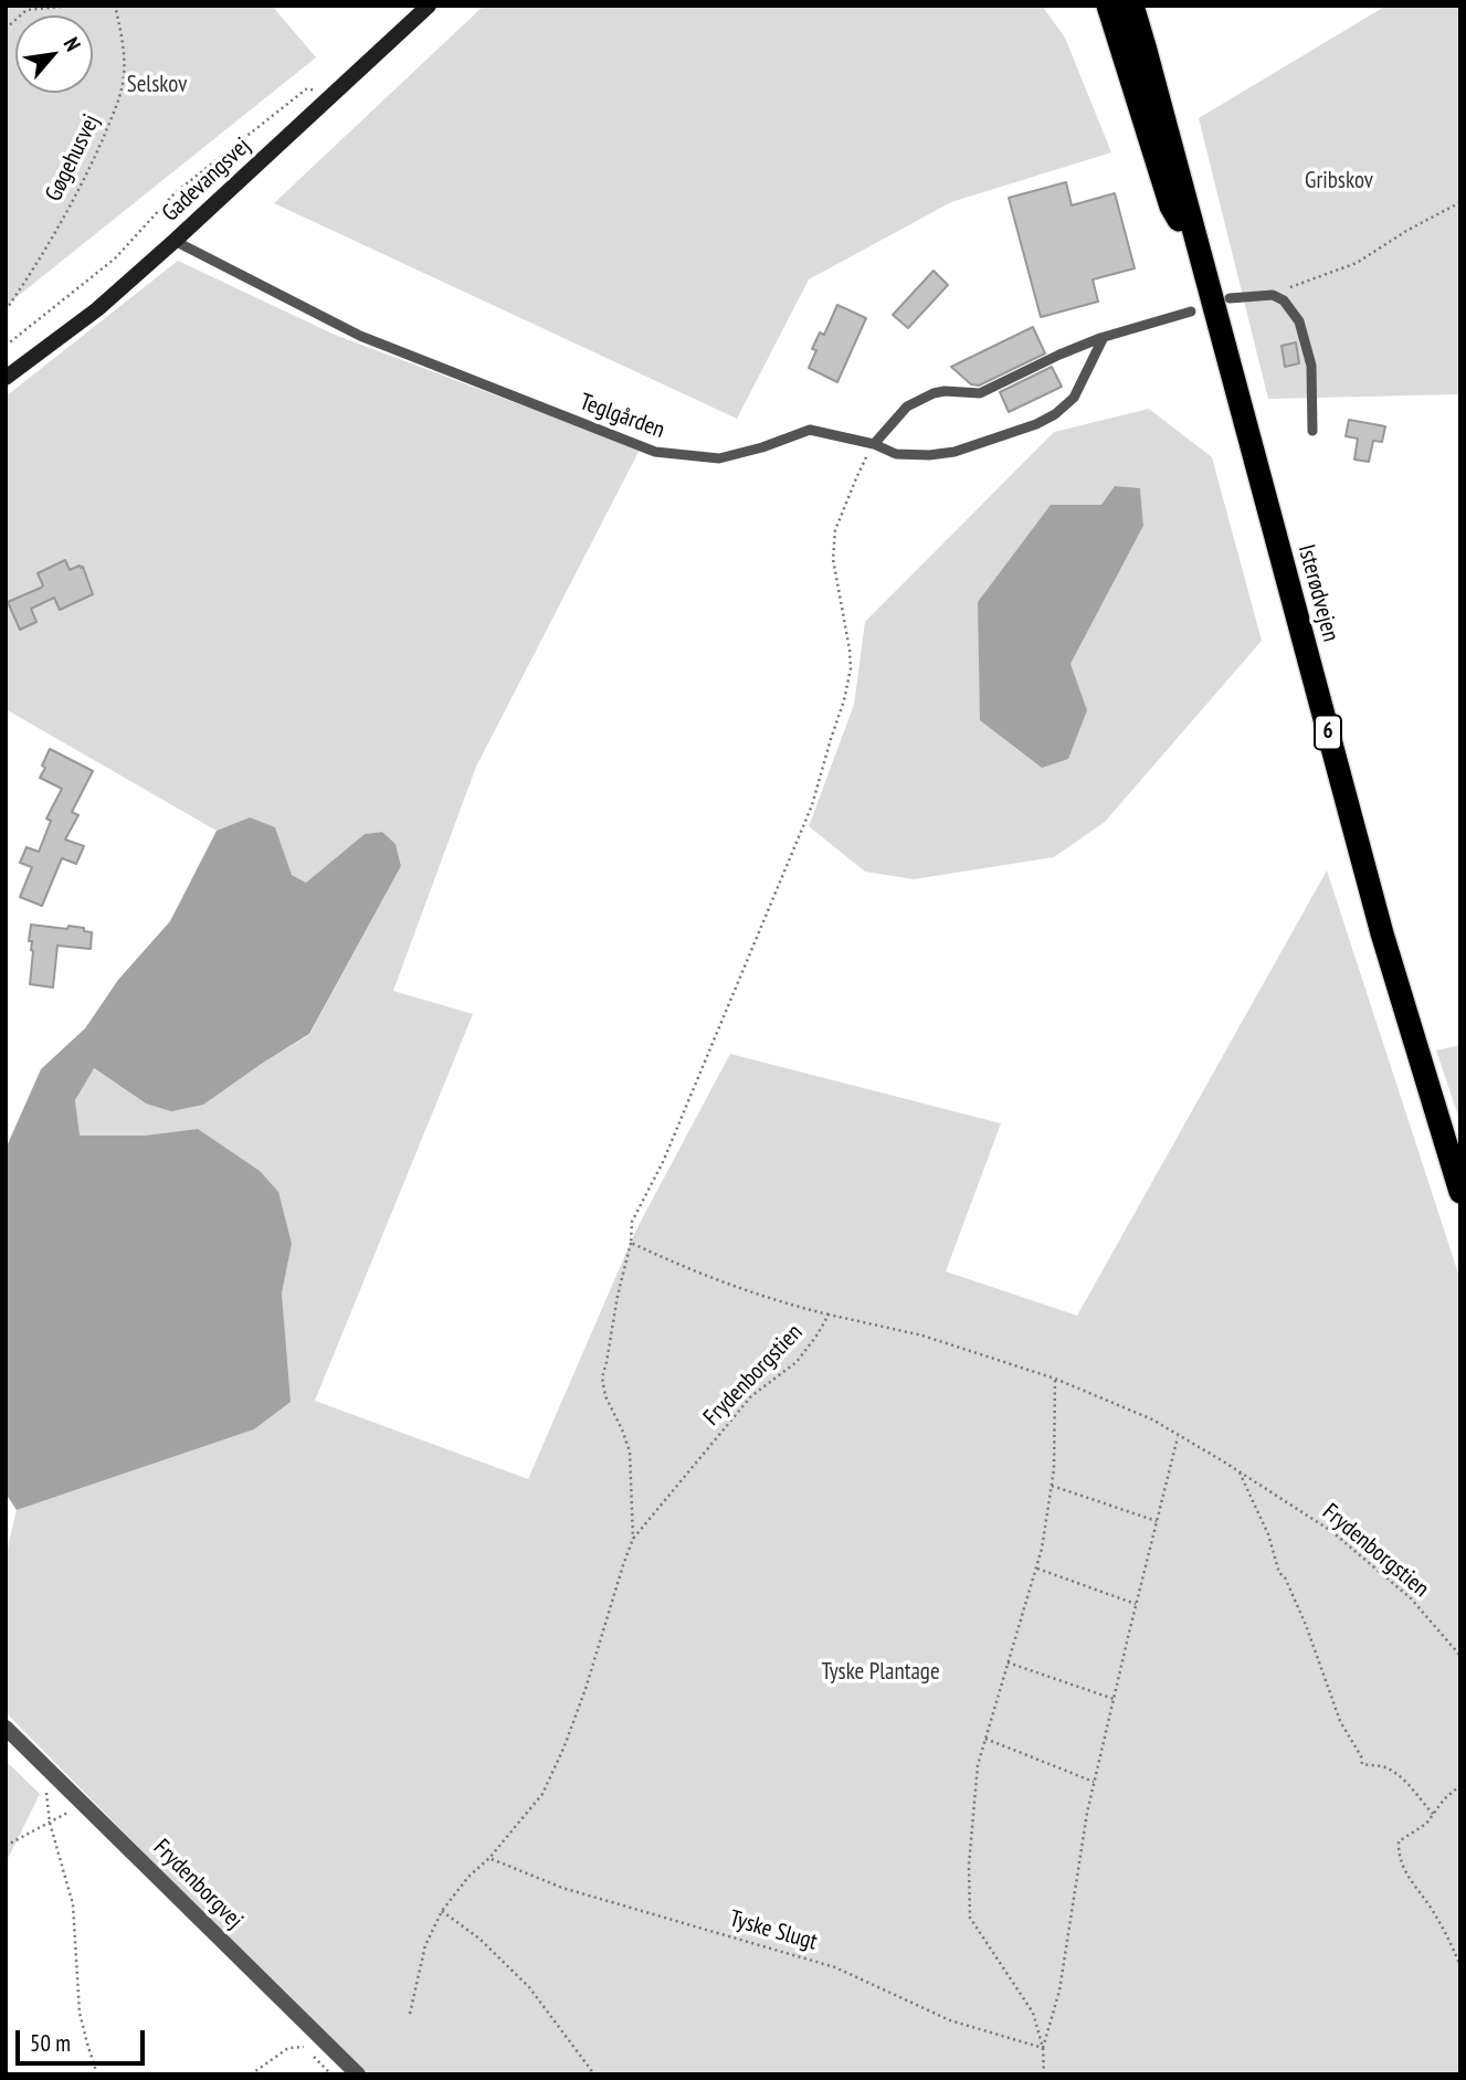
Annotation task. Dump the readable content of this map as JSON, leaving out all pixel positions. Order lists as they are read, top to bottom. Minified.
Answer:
{"streets":{"highway":["Isterødvejen","6"],"street":["Gadevangsvej","Frydenborgvej"],"lane":["Teglgården"],"path":["Gøgehusvej","Frydenborgstien","Tyske Slugt"]},"crossings":[["Gadevangsvej","Teglgården"],["Frydenborgstien","Tyske Slugt"]],"parks":["Selskov","Gribskov","Tyske Plantage"],"scale_bar":"50 m","north":"top right"}
